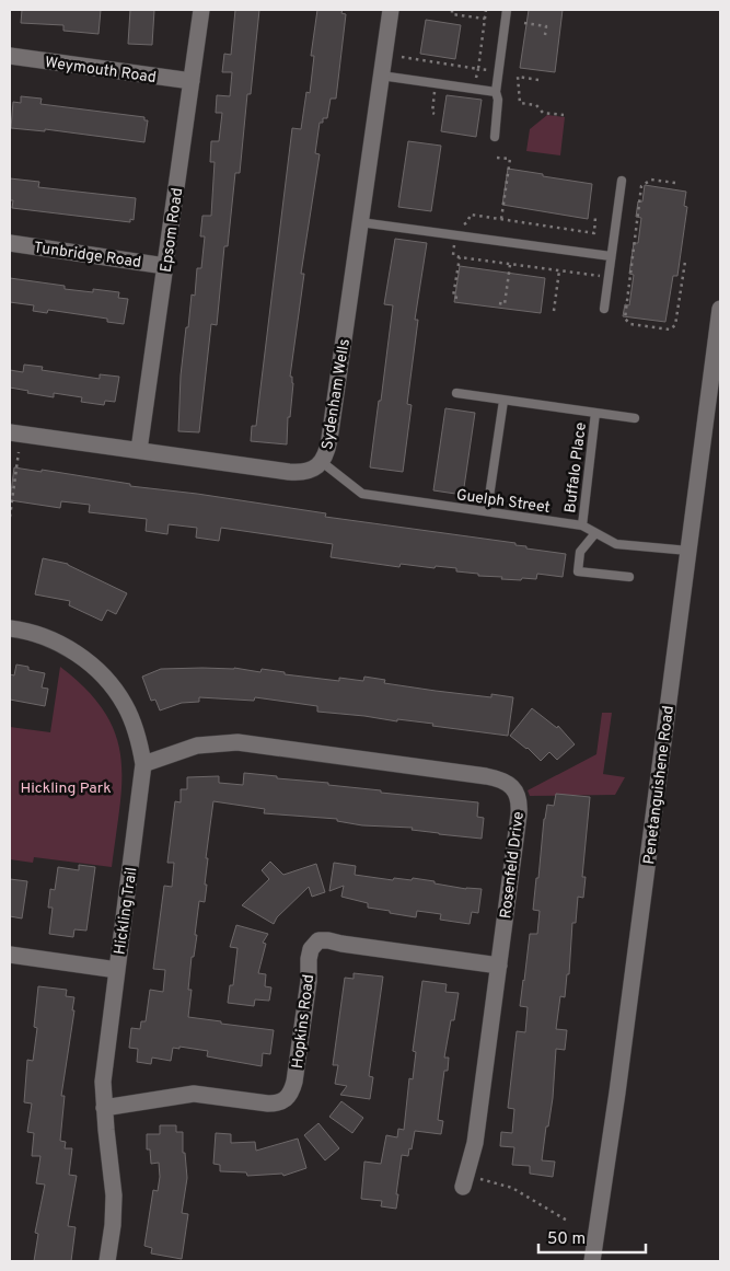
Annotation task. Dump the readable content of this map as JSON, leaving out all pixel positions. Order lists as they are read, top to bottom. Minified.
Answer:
{"streets":{"street":["Weymouth Road","Epsom Road","Tunbridge Road","Sydenham Wells","Penetanguishene Road","Rosenfeld Drive","Hickling Trail","Hopkins Road"],"lane":["Buffalo Place","Guelph Street"]},"crossings":[["Weymouth Road","Epsom Road"],["Epsom Road","Tunbridge Road"],["Epsom Road","Sydenham Wells"],["Sydenham Wells","Guelph Street"],["Buffalo Place","Guelph Street"],["Guelph Street","Penetanguishene Road"],["Rosenfeld Drive","Hickling Trail"],["Rosenfeld Drive","Hopkins Road"],["Hickling Trail","Hopkins Road"]],"parks":["Hickling Park"],"scale_bar":"50 m"}
